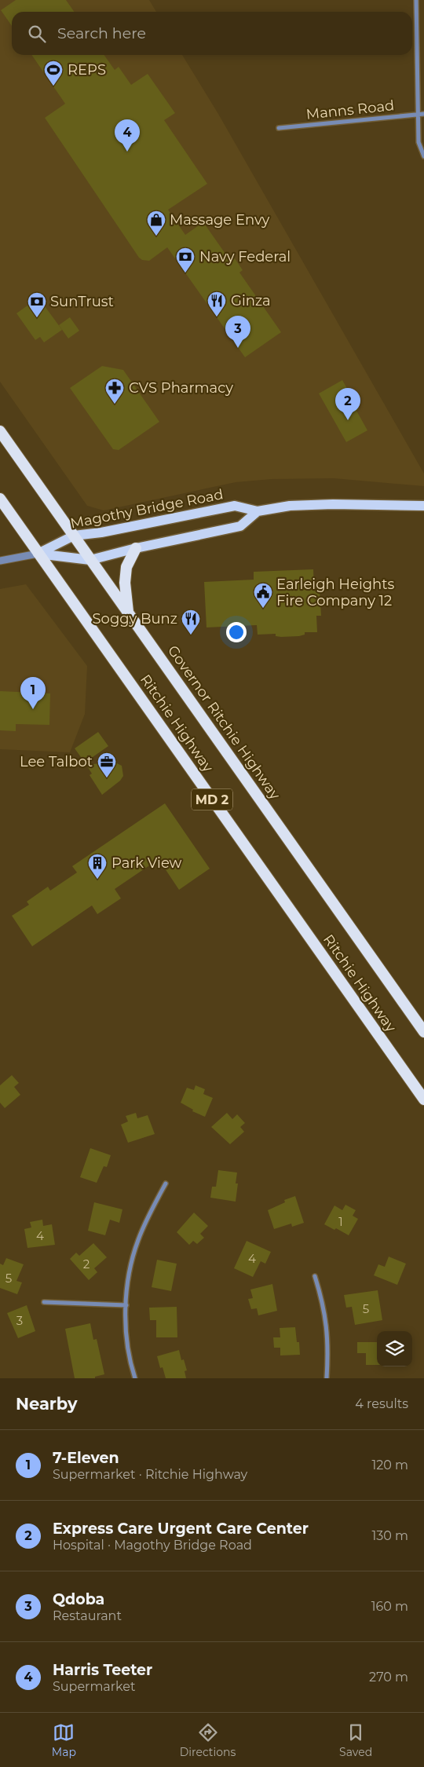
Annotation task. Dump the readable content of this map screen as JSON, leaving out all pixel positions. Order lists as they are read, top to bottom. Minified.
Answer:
{"streets":{"highway":["Governor Ritchie Highway","Ritchie Highway","MD 2"],"main road":["Magothy Bridge Road"],"street":["Manns Road"]},"crossings":[["Magothy Bridge Road","Governor Ritchie Highway"],["Magothy Bridge Road","Ritchie Highway"]],"places":{"sports":["REPS"],"shop":["Massage Envy"],"bank":["Navy Federal","SunTrust"],"restaurant":["Ginza","Soggy Bunz"],"pharmacy":["CVS Pharmacy"],"public building":["Earleigh Heights Fire Company 12"],"office":["Lee Talbot"],"building":["Park View"]},"house_numbers":["1","4","4","2","5","5","3"],"page":{"search":"Search here","pins":["4","3","2","1"],"heading":["Nearby","4 results"],"list":[{"mark":"1","name":"7-Eleven","note":"Supermarket · Ritchie Highway","value":"120 m"},{"mark":"2","name":"Express Care Urgent Care Center","note":"Hospital · Magothy Bridge Road","value":"130 m"},{"mark":"3","name":"Qdoba","note":"Restaurant","value":"160 m"},{"mark":"4","name":"Harris Teeter","note":"Supermarket","value":"270 m"}],"nav":["Map","Directions","Saved"]}}
